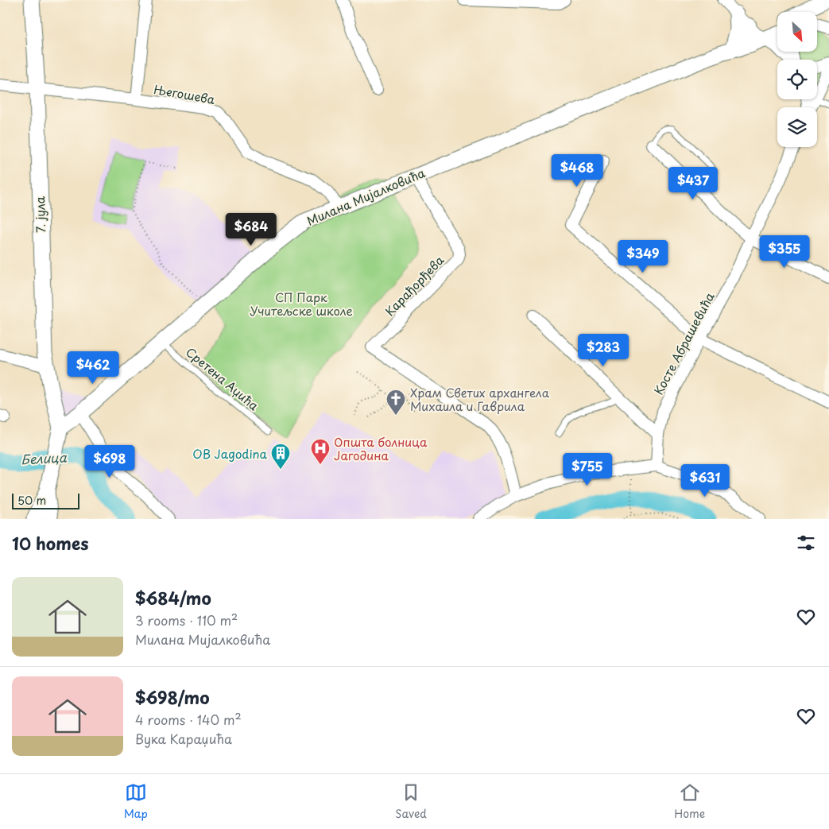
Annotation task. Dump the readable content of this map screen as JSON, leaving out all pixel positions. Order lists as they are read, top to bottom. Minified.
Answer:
{"streets":{"street":["Његошева","Милана Мијалковића","7. јула","Карађорђева","Косте Абрашевића"],"lane":["Сретена Аџића"]},"crossings":[["Његошева","Милана Мијалковића"],["Његошева","7. јула"],["Милана Мијалковића","7. јула"],["Милана Мијалковића","Карађорђева"],["Милана Мијалковића","Сретена Аџића"]],"water":["Белица"],"parks":["СП Парк Учитељске школе"],"places":{"church":["Храм Светих архангела Михаила и Гаврила"],"hospital":["Општа болница Јагодина"],"building":["OB Jagodina"]},"scale_bar":"50 m","north":"bottom right","page":{"price":["$468","$437","$684","$355","$349","$283","$462","$698","$755","$631"],"scale":"50 m","heading":"10 homes","list":[{"name":"$684/mo","note":"3 rooms · 110 m² · Милана Мијалковића"},{"name":"$698/mo","note":"4 rooms · 140 m² · Вука Караџића"}],"tabs":["Map","Saved","Home"]}}
